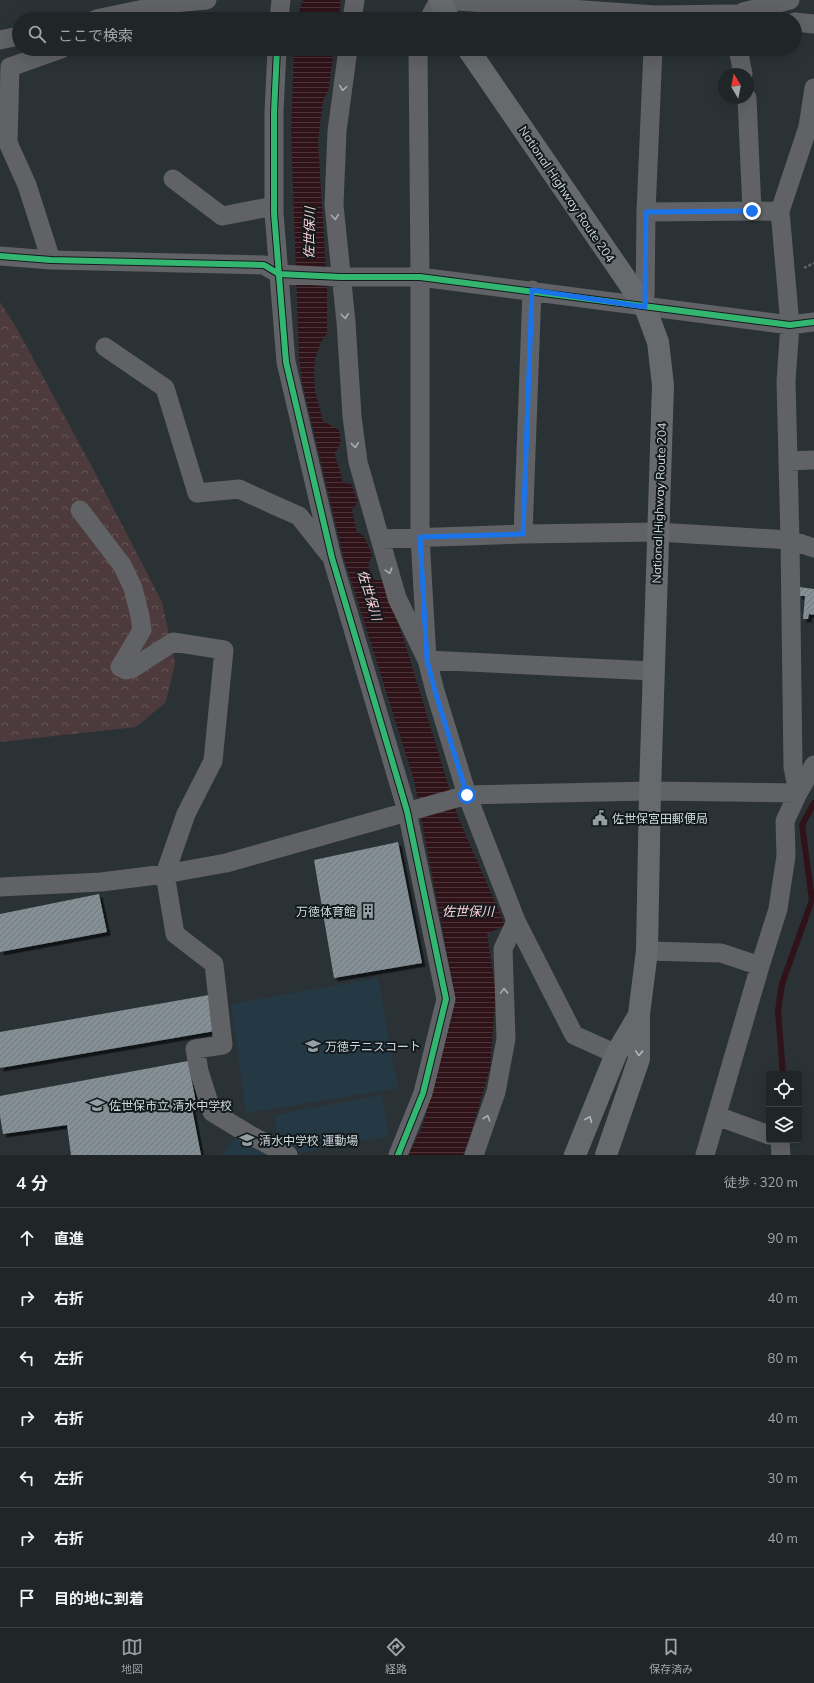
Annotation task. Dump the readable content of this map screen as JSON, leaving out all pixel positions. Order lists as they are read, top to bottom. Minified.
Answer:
{"streets":{"highway":["National Highway Route 204"]},"water":["佐世保川"],"places":{"public building":["佐世保宮田郵便局"],"building":["万徳体育館"],"school or university":["万徳テニスコート","佐世保市立 清水中学校","清水中学校 運動場"]},"north":"top","page":{"search":"ここで検索","heading":["4 分","徒歩 · 320 m"],"list":[["直進","90 m"],["右折","40 m"],["左折","80 m"],["右折","40 m"],["左折","30 m"],["右折","40 m"],"目的地に到着"],"nav":["地図","経路","保存済み"]}}
